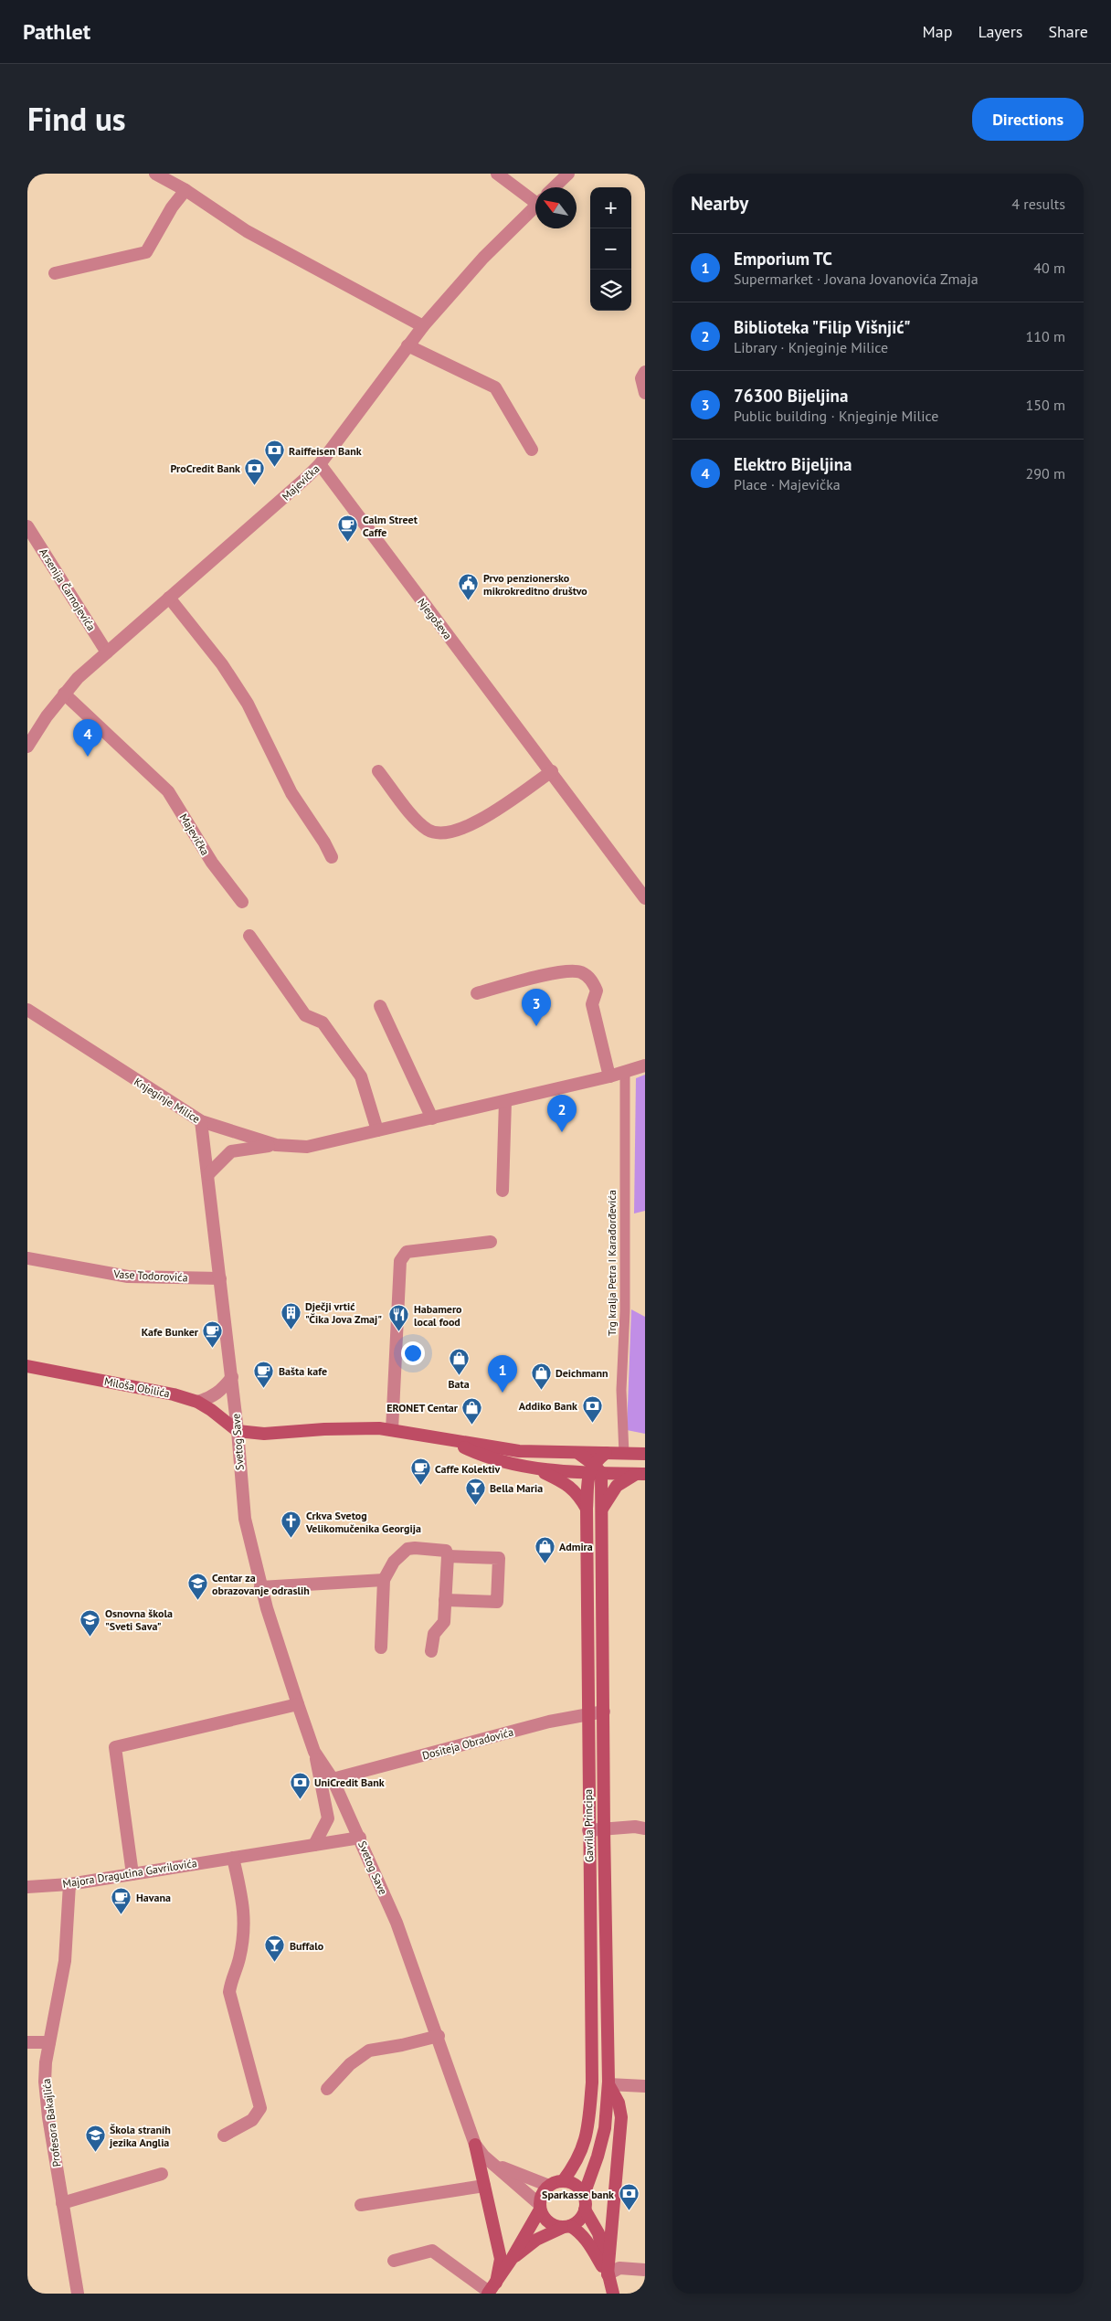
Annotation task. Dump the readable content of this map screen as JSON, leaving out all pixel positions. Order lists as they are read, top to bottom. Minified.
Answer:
{"streets":{"main road":["Miloša Obilića","Gavrila Principa"],"street":["Majevička","Arsenija Čarnojevića","Njegoševa","Knjeginje Milice","Trg kralja Petra I Karađorđevića","Vase Todorovića","Svetog Save","Dositeja Obradovića","Majora Dragutina Gavrilovića","Profesora Bakajlića"]},"crossings":[["Majevička","Arsenija Čarnojevića"],["Majevička","Njegoševa"],["Knjeginje Milice","Trg kralja Petra I Karađorđevića"],["Knjeginje Milice","Svetog Save"],["Vase Todorovića","Svetog Save"],["Miloša Obilića","Svetog Save"],["Svetog Save","Dositeja Obradovića"],["Svetog Save","Gavrila Principa"],["Svetog Save","Majora Dragutina Gavrilovića"],["Dositeja Obradovića","Gavrila Principa"],["Majora Dragutina Gavrilovića","Profesora Bakajlića"]],"places":{"bank":["Raiffeisen Bank","ProCredit Bank","Addiko Bank","UniCredit Bank","Sparkasse bank"],"cafe":["Calm Street Caffe","Kafe Bunker","Bašta kafe","Caffe Kolektiv","Havana"],"public building":["Prvo penzionersko mikrokreditno društvo"],"building":["Dječji vrtić \"Čika Jova Zmaj\""],"restaurant":["Habamero local food"],"shop":["Bata","Deichmann","ERONET Centar","Admira"],"bar":["Bella Maria","Buffalo"],"church":["Crkva Svetog Velikomučenika Georgija"],"school or university":["Centar za obrazovanje odraslih","Osnovna škola \"Sveti Sava\"","Škola stranih jezika Anglia"]},"north":"top left","page":{"header":"Pathlet","nav":["Map","Layers","Share"],"title":"Find us","buttons":"Directions","heading":["Nearby","4 results"],"map_buttons":["+","−"],"list":[{"mark":"1","name":"Emporium TC","note":"Supermarket · Jovana Jovanovića Zmaja","value":"40 m"},{"mark":"2","name":"Biblioteka \"Filip Višnjić\"","note":"Library · Knjeginje Milice","value":"110 m"},{"mark":"3","name":"76300 Bijeljina","note":"Public building · Knjeginje Milice","value":"150 m"},{"mark":"4","name":"Elektro Bijeljina","note":"Place · Majevička","value":"290 m"}],"pins":["4","3","2","1"]}}
